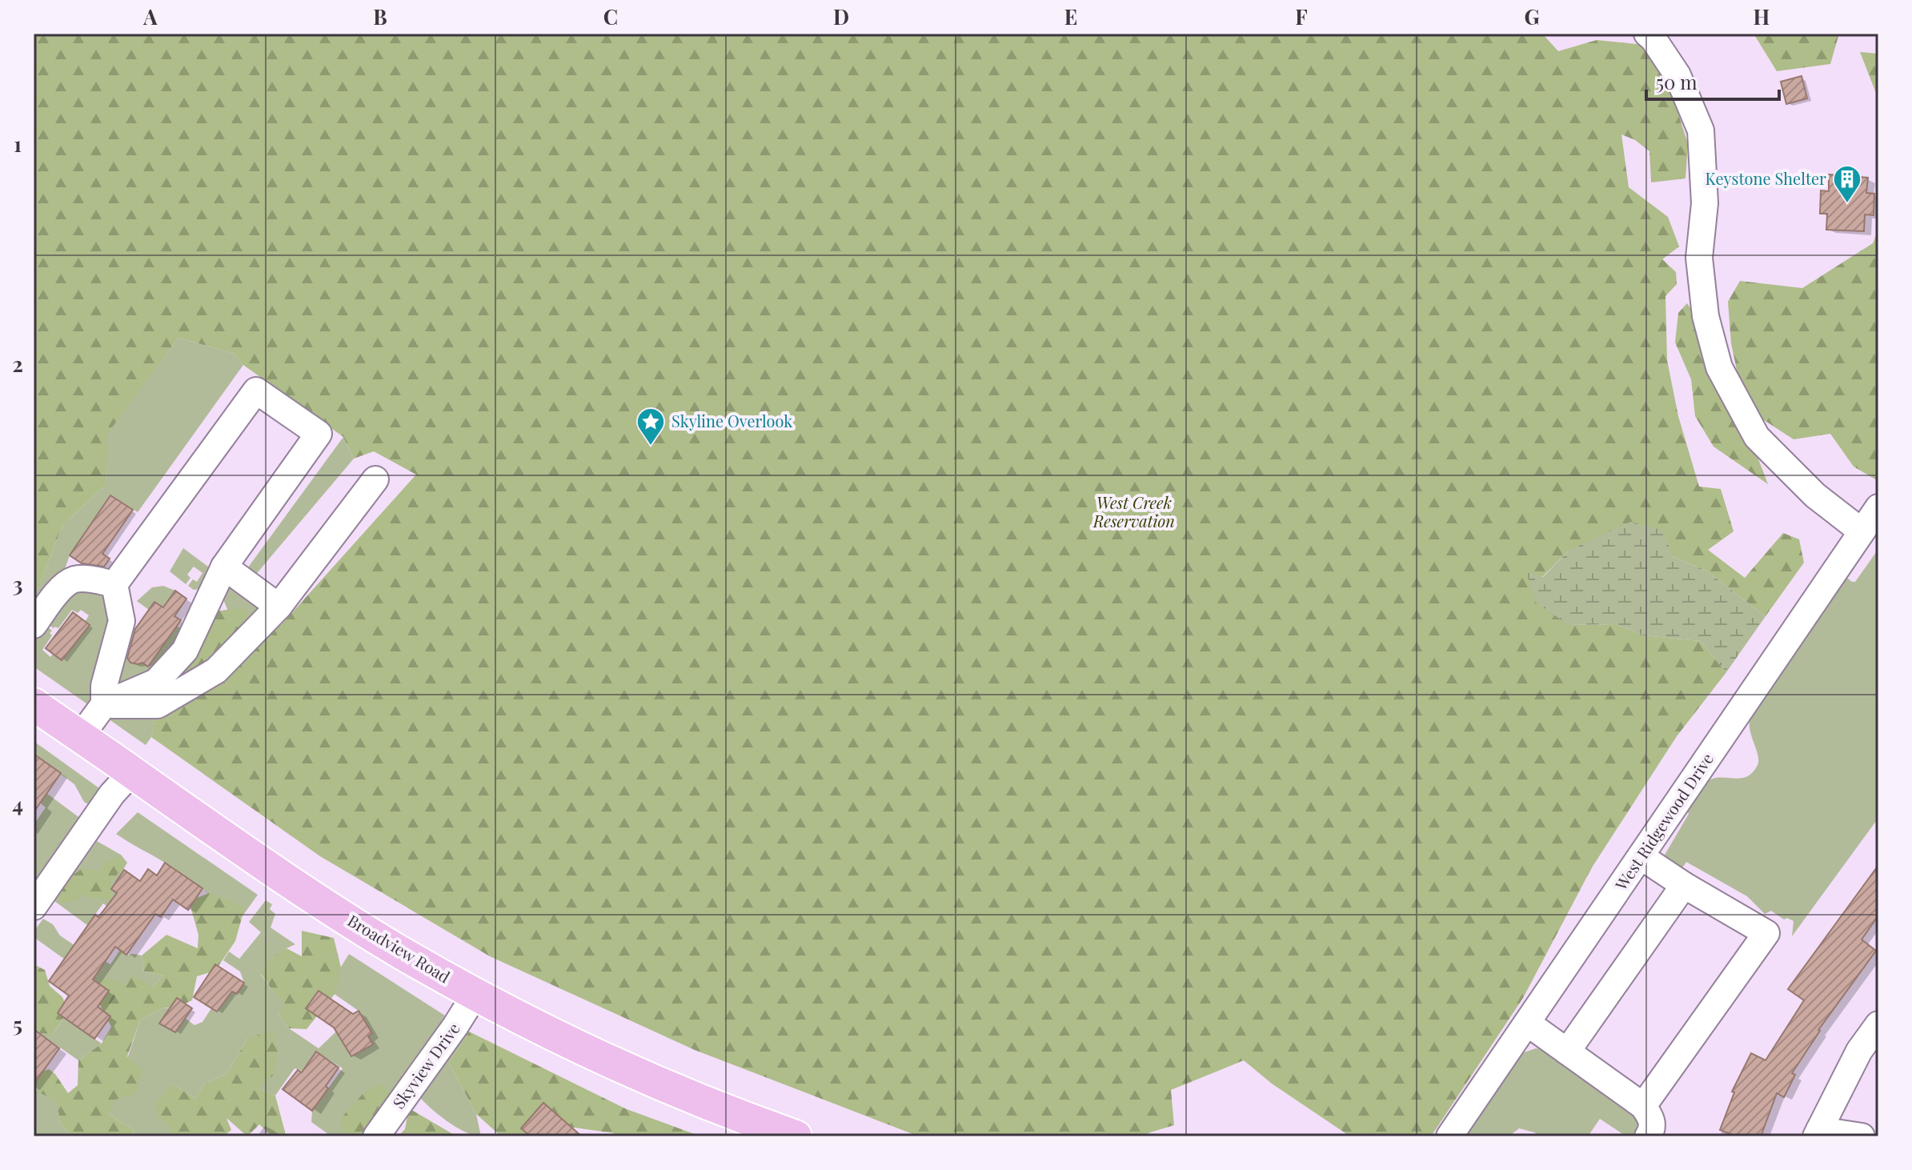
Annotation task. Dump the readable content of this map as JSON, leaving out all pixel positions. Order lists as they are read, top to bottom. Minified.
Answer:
{"streets":{"main road":["Broadview Road"],"street":["West Ridgewood Drive","Skyview Drive"]},"crossings":[["Broadview Road","Skyview Drive"]],"parks":["West Creek Reservation"],"places":{"building":["Keystone Shelter"],"place":["Skyline Overlook"]},"scale_bar":"50 m","grid":{"columns":["A","B","C","D","E","F","G","H"],"rows":["1","2","3","4","5"]}}
